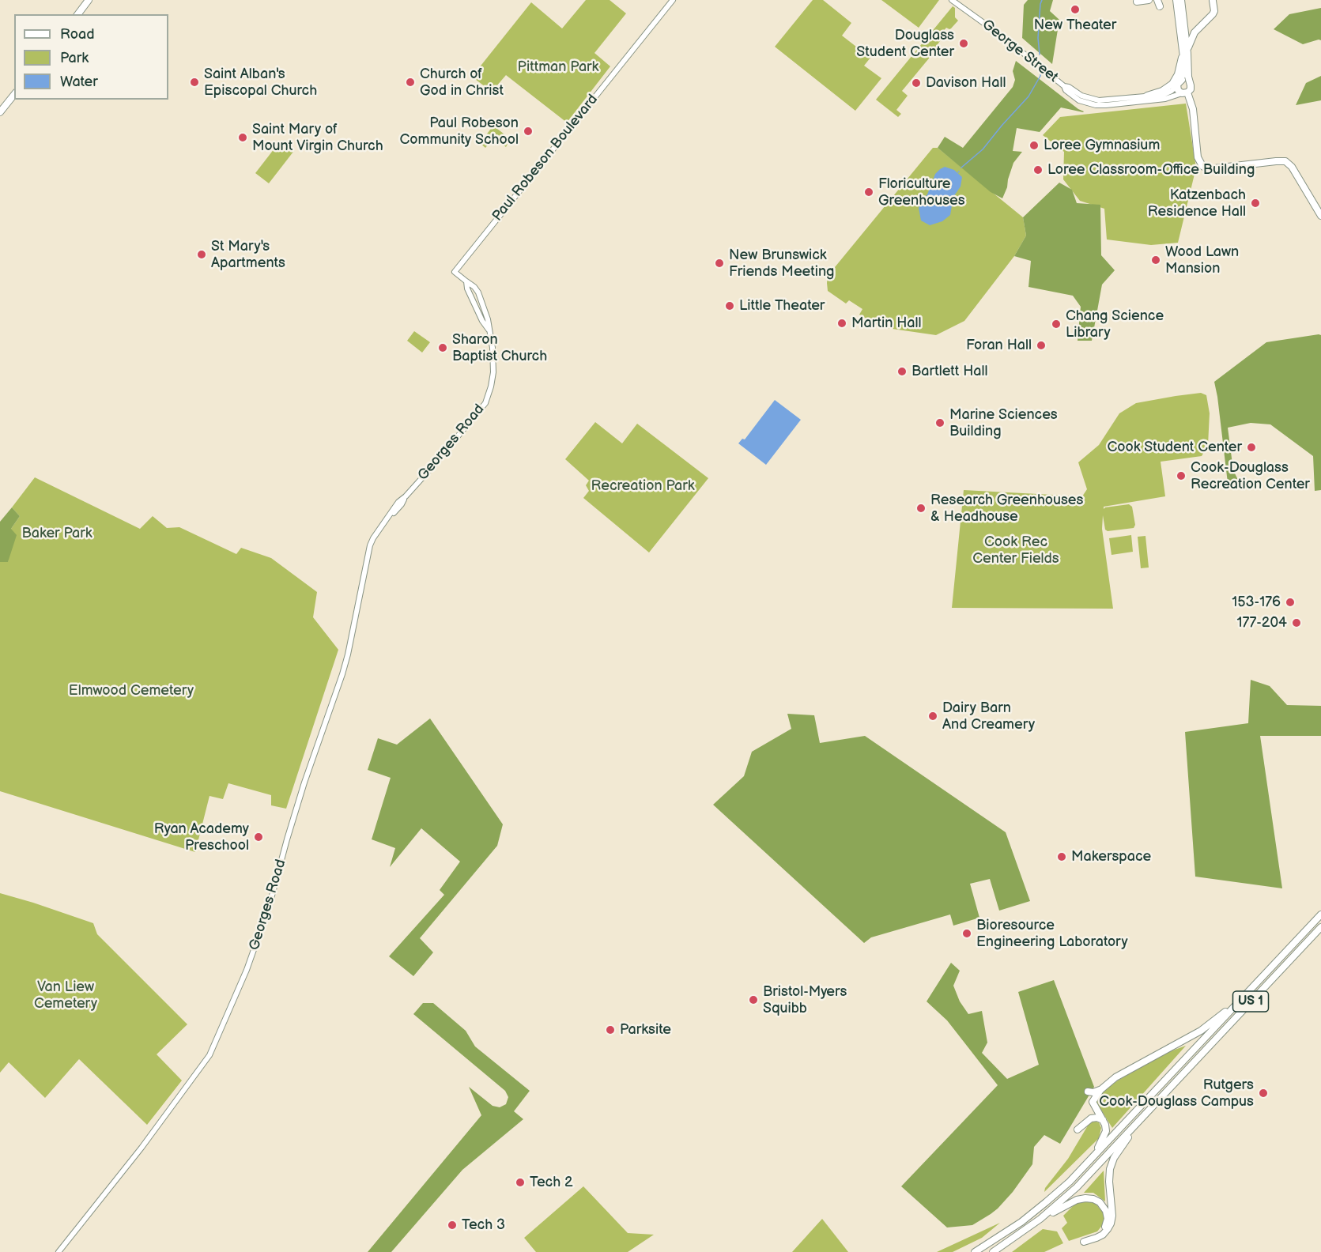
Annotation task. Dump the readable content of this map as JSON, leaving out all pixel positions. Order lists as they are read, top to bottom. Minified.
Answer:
{"streets":{"highway":["US 1"],"street":["George Street","Paul Robeson Boulevard","Georges Road"]},"crossings":[["Paul Robeson Boulevard","Georges Road"]],"parks":["Pittman Park","Recreation Park","Baker Park","Cook Rec Center Fields","Elmwood Cemetery","Van Liew Cemetery"],"places":["New Theater","Douglass Student Center","Saint Alban's Episcopal Church","Church of God in Christ","Davison Hall","Paul Robeson Community School","Saint Mary of Mount Virgin Church","Loree Gymnasium","Loree Classroom-Office Building","Floriculture Greenhouses","Katzenbach Residence Hall","St Mary's Apartments","Wood Lawn Mansion","New Brunswick Friends Meeting","Little Theater","Martin Hall","Chang Science Library","Foran Hall","Sharon Baptist Church","Bartlett Hall","Marine Sciences Building","Cook Student Center","Cook-Douglass Recreation Center","Research Greenhouses & Headhouse","153-176","177-204","Dairy Barn And Creamery","Ryan Academy Preschool","Makerspace","Bioresource Engineering Laboratory","Bristol-Myers Squibb","Parksite","Rutgers Cook-Douglass Campus","Tech 2","Tech 3"],"legend":["Road","Park","Water"]}
